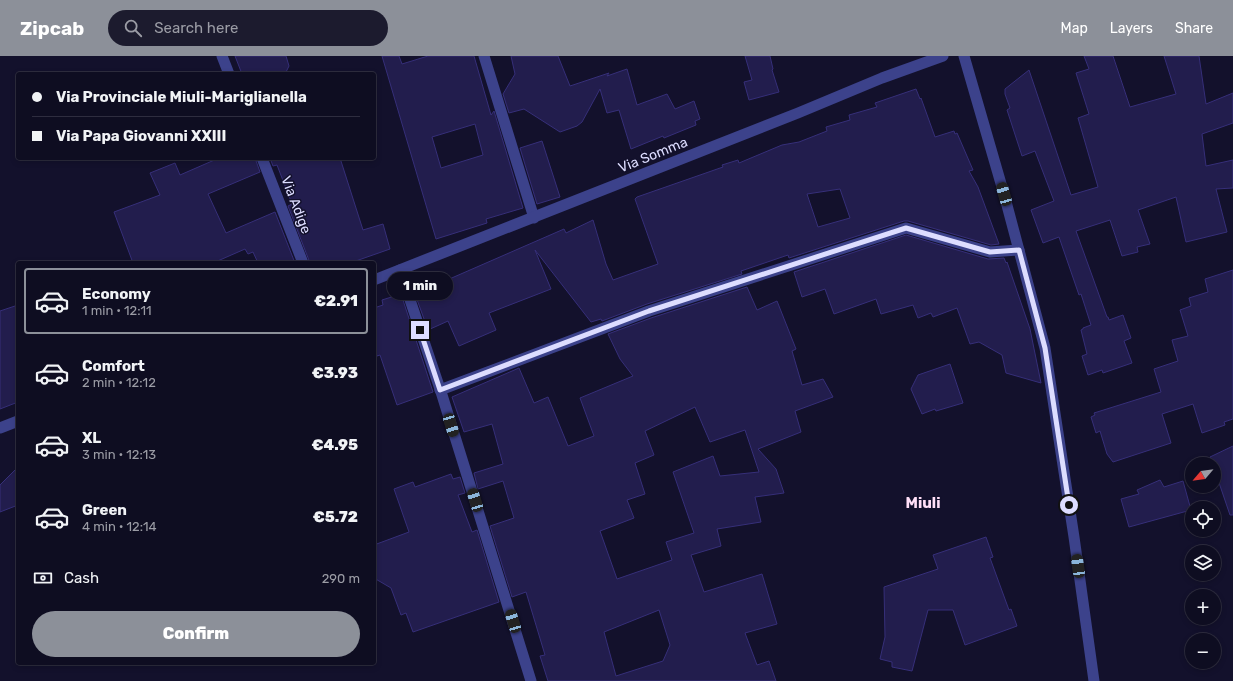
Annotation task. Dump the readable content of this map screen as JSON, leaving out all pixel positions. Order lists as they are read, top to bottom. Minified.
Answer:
{"streets":{"street":["Via Somma","Via Adige"]},"districts":["Miuli"],"north":"bottom left","page":{"header":"Zipcab","search":"Search here","nav":["Map","Layers","Share"],"banner":["Via Provinciale Miuli-Mariglianella","Via Papa Giovanni XXIII"],"list":[{"name":"Economy","note":"1 min · 12:11","value":"€2.91"},{"name":"Comfort","note":"2 min · 12:12","value":"€3.93"},{"name":"XL","note":"3 min · 12:13","value":"€4.95"},{"name":"Green","note":"4 min · 12:14","value":"€5.72"}],"bubble":"1 min","map_buttons":["+","−"],"pay":["Cash","290 m"],"buttons":"Confirm"}}
